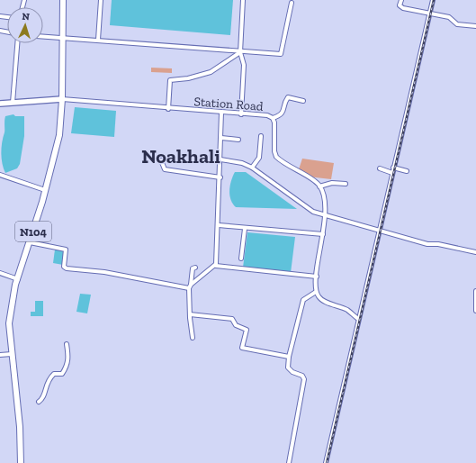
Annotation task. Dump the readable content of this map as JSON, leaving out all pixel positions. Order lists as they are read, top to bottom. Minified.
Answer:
{"streets":{"highway":["N104"],"street":["Station Road"]},"crossings":[["Station Road","N104"]],"districts":["Noakhali"],"north":"top"}
